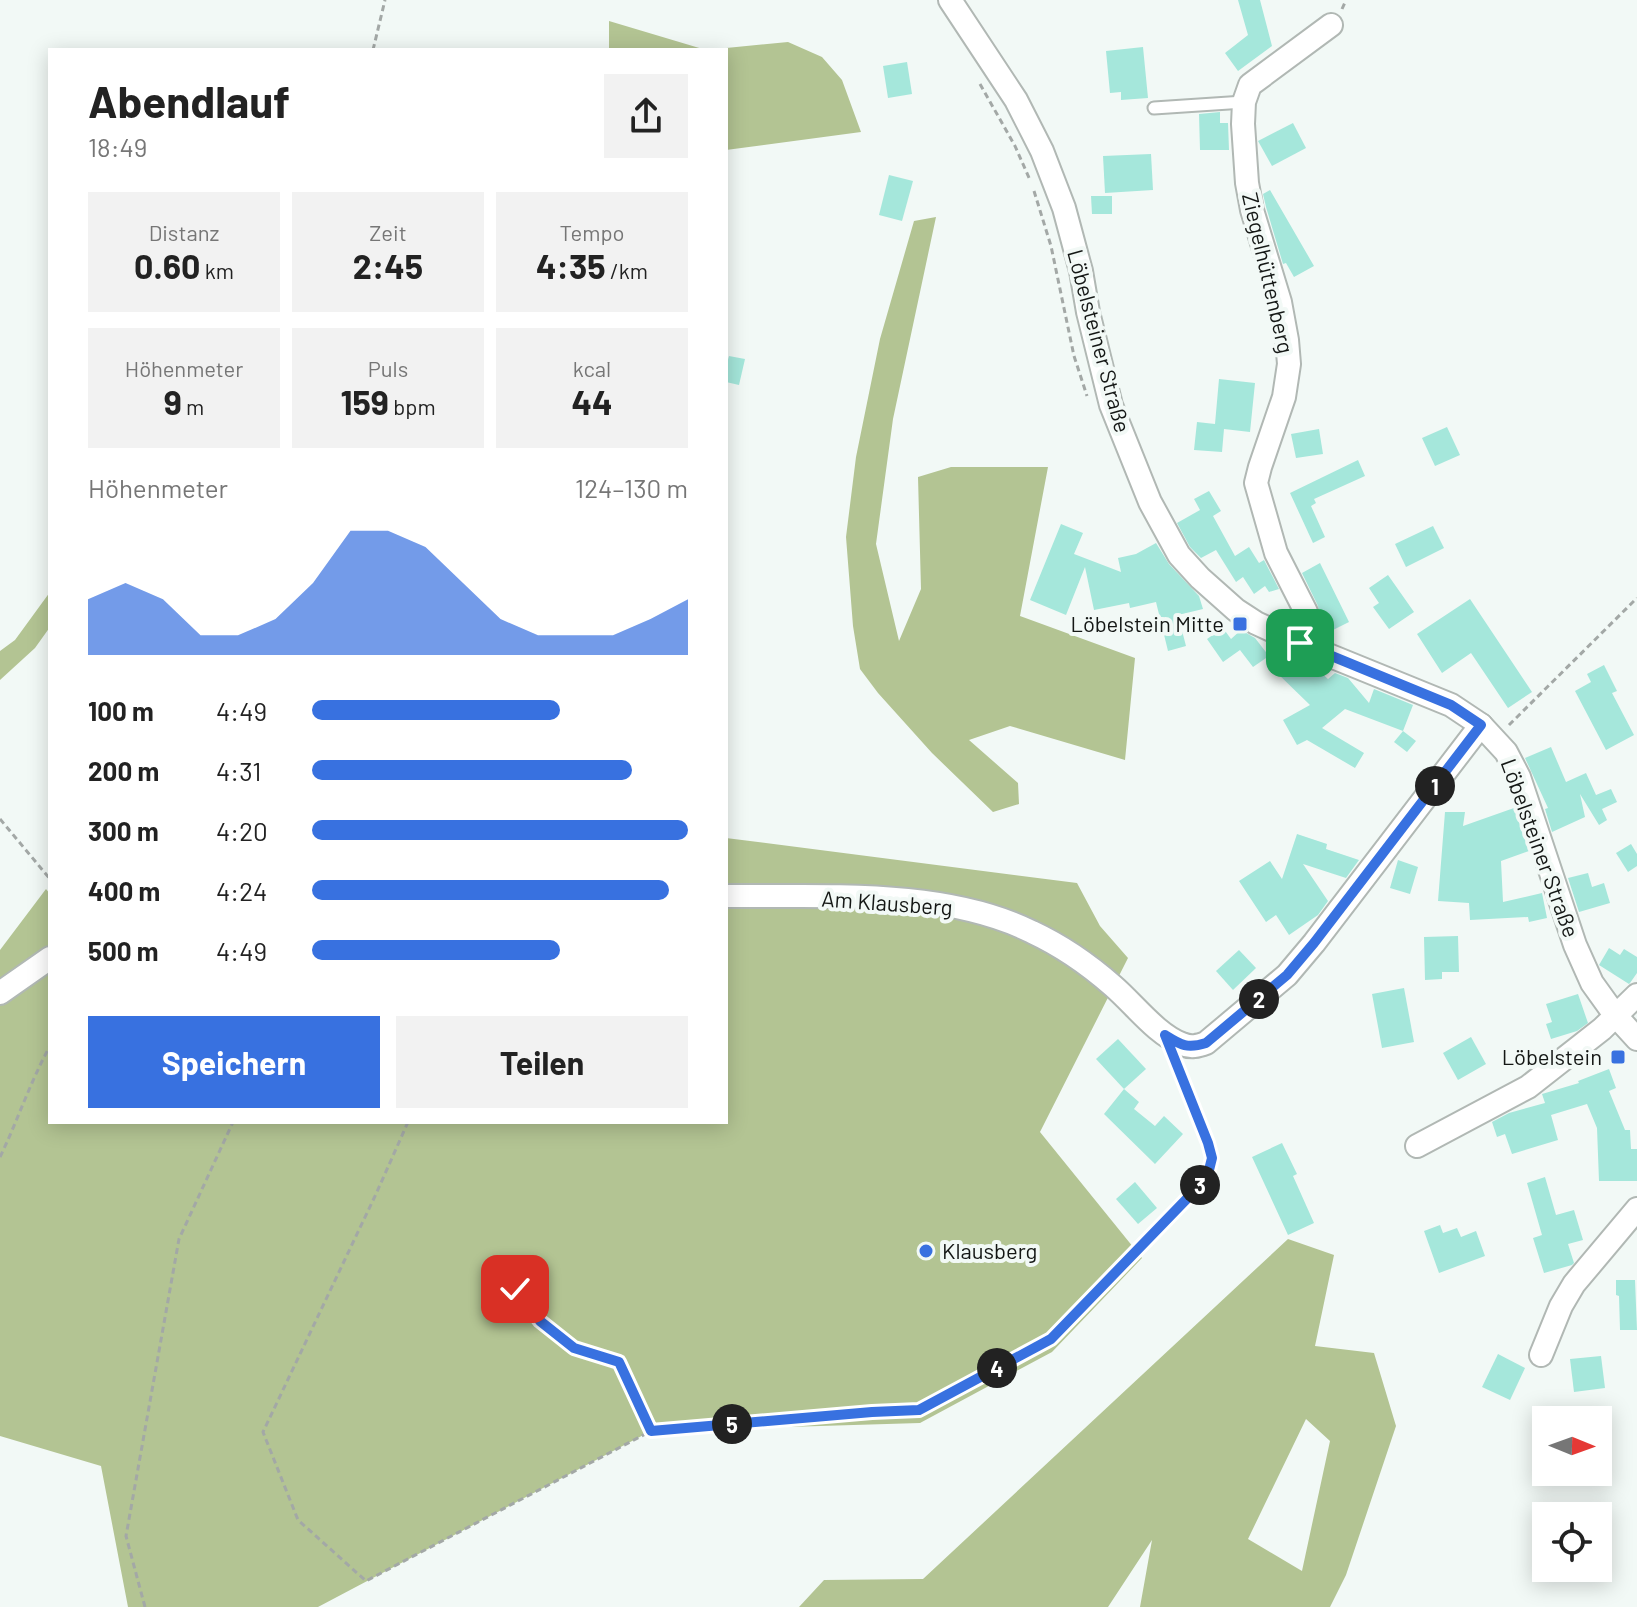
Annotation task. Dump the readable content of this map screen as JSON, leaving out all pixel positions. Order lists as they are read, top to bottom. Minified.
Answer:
{"streets":{"street":["Ziegelhüttenberg","Löbelsteiner Straße","Am Klausberg"]},"crossings":[["Ziegelhüttenberg","Löbelsteiner Straße"]],"places":{"transit":["Löbelstein Mitte","Löbelstein"],"other":["Klausberg"]},"north":"right","page":{"heading":["Abendlauf","18:49"],"stats":[["Distanz","0.60 km"],["Zeit","2:45"],["Tempo","4:35 /km"],["Höhenmeter","9 m"],["Puls","159 bpm"],["kcal","44"]],"chart":["Höhenmeter","124–130 m"],"list":[{"name":"100 m","note":"4:49"},{"name":"200 m","note":"4:31"},{"name":"300 m","note":"4:20"},{"name":"400 m","note":"4:24"},{"name":"500 m","note":"4:49"}],"pins":["1","2","3","4","5"],"buttons":["Speichern","Teilen"]}}
